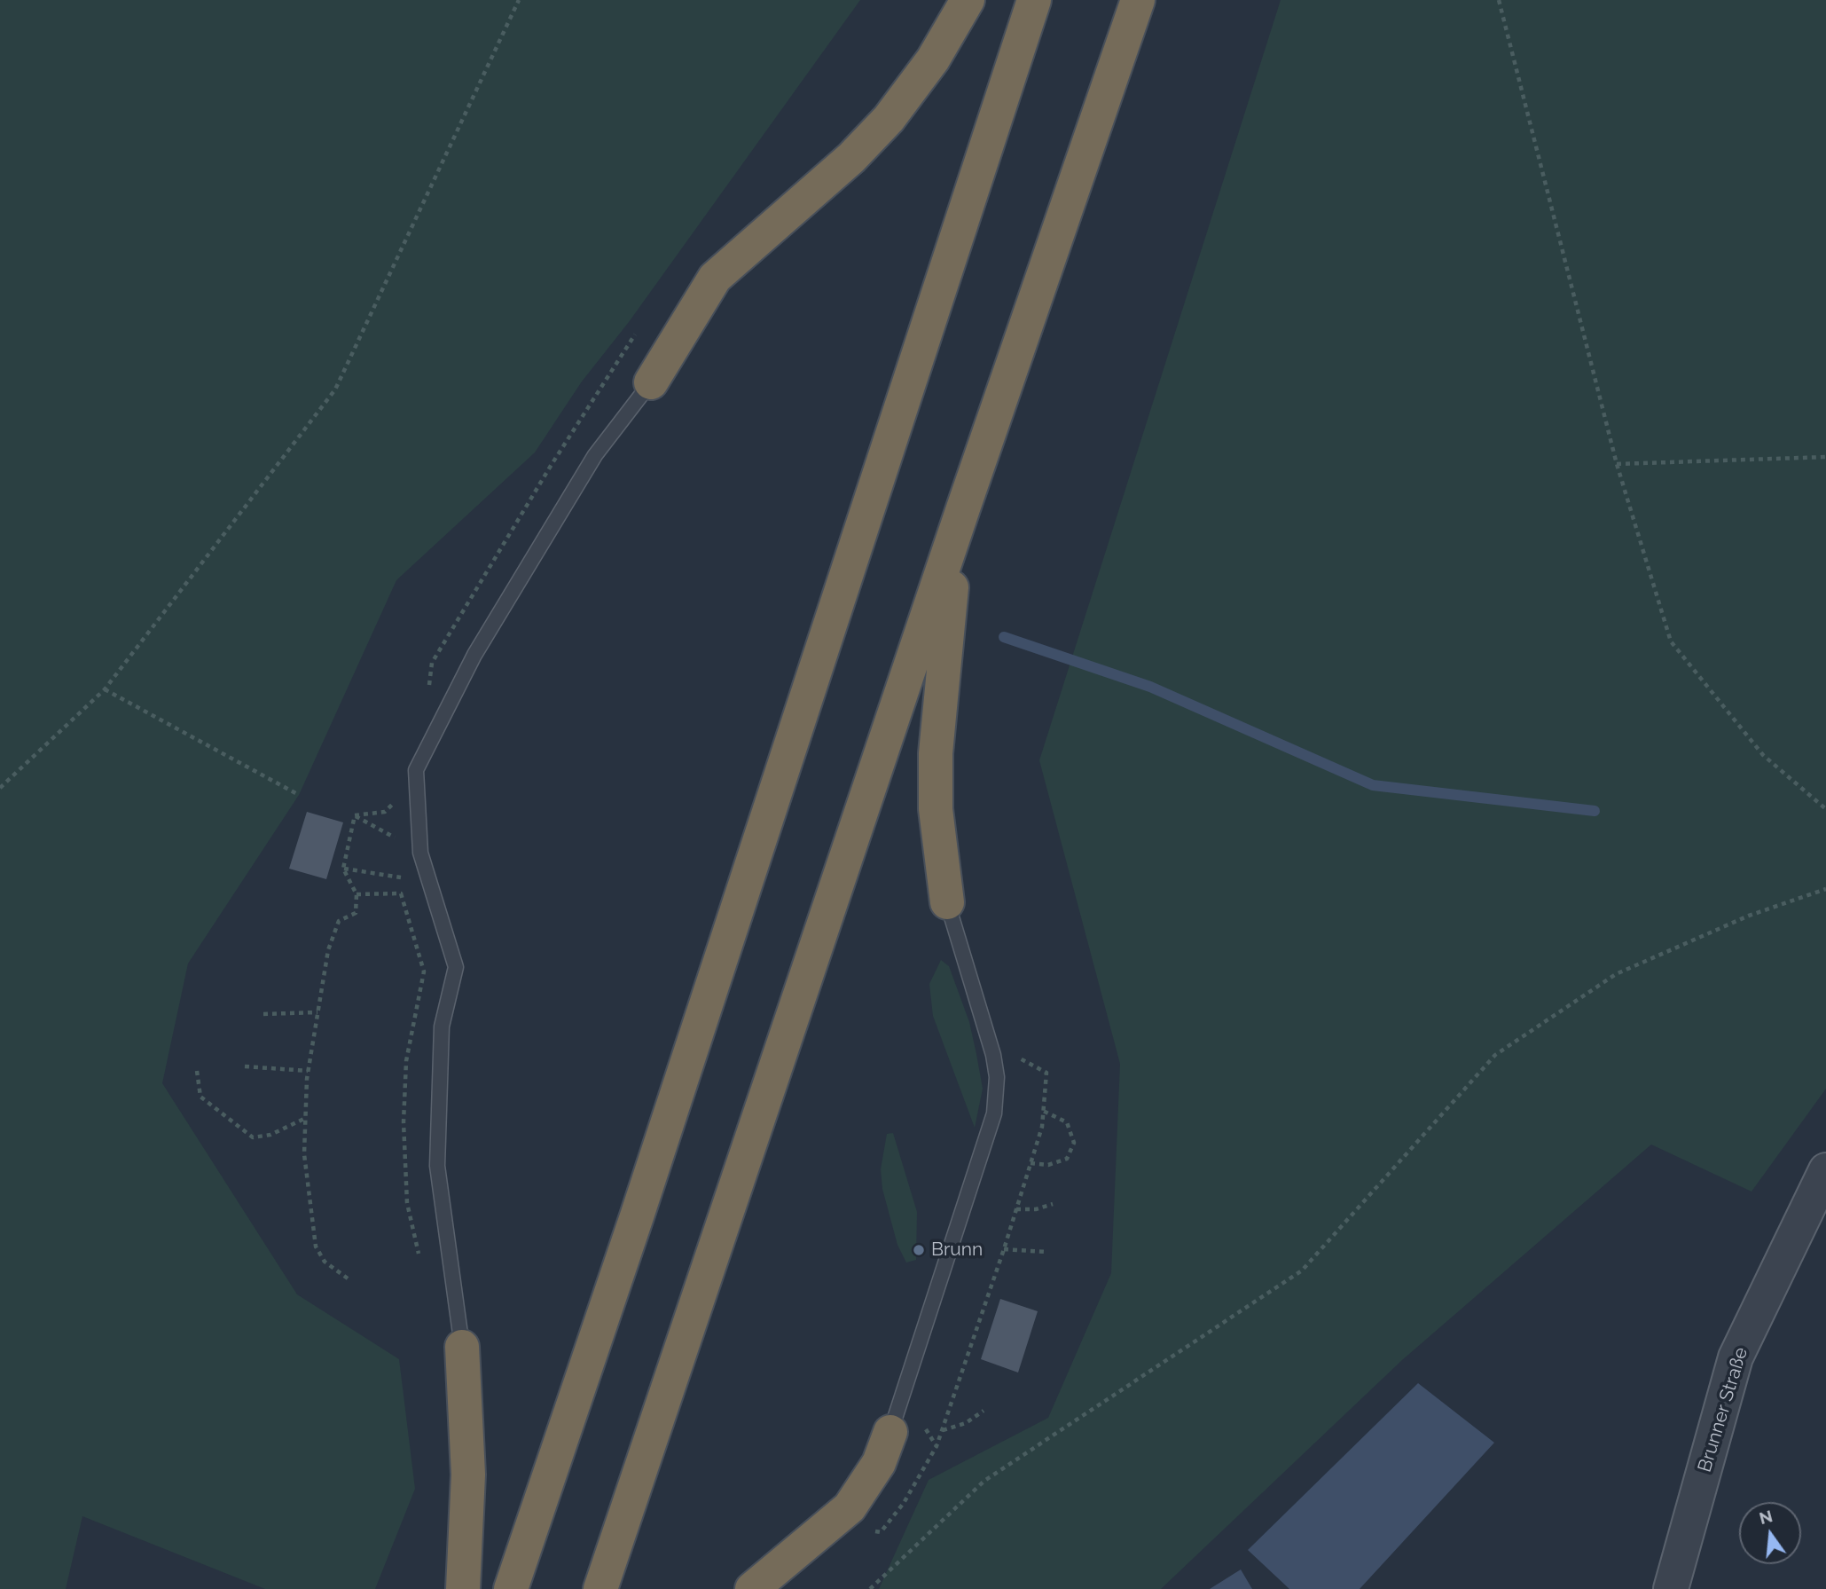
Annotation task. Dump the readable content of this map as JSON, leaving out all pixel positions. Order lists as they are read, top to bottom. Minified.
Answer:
{"streets":{"street":["Brunner Straße"]},"places":["Brunn"],"north":"top"}
